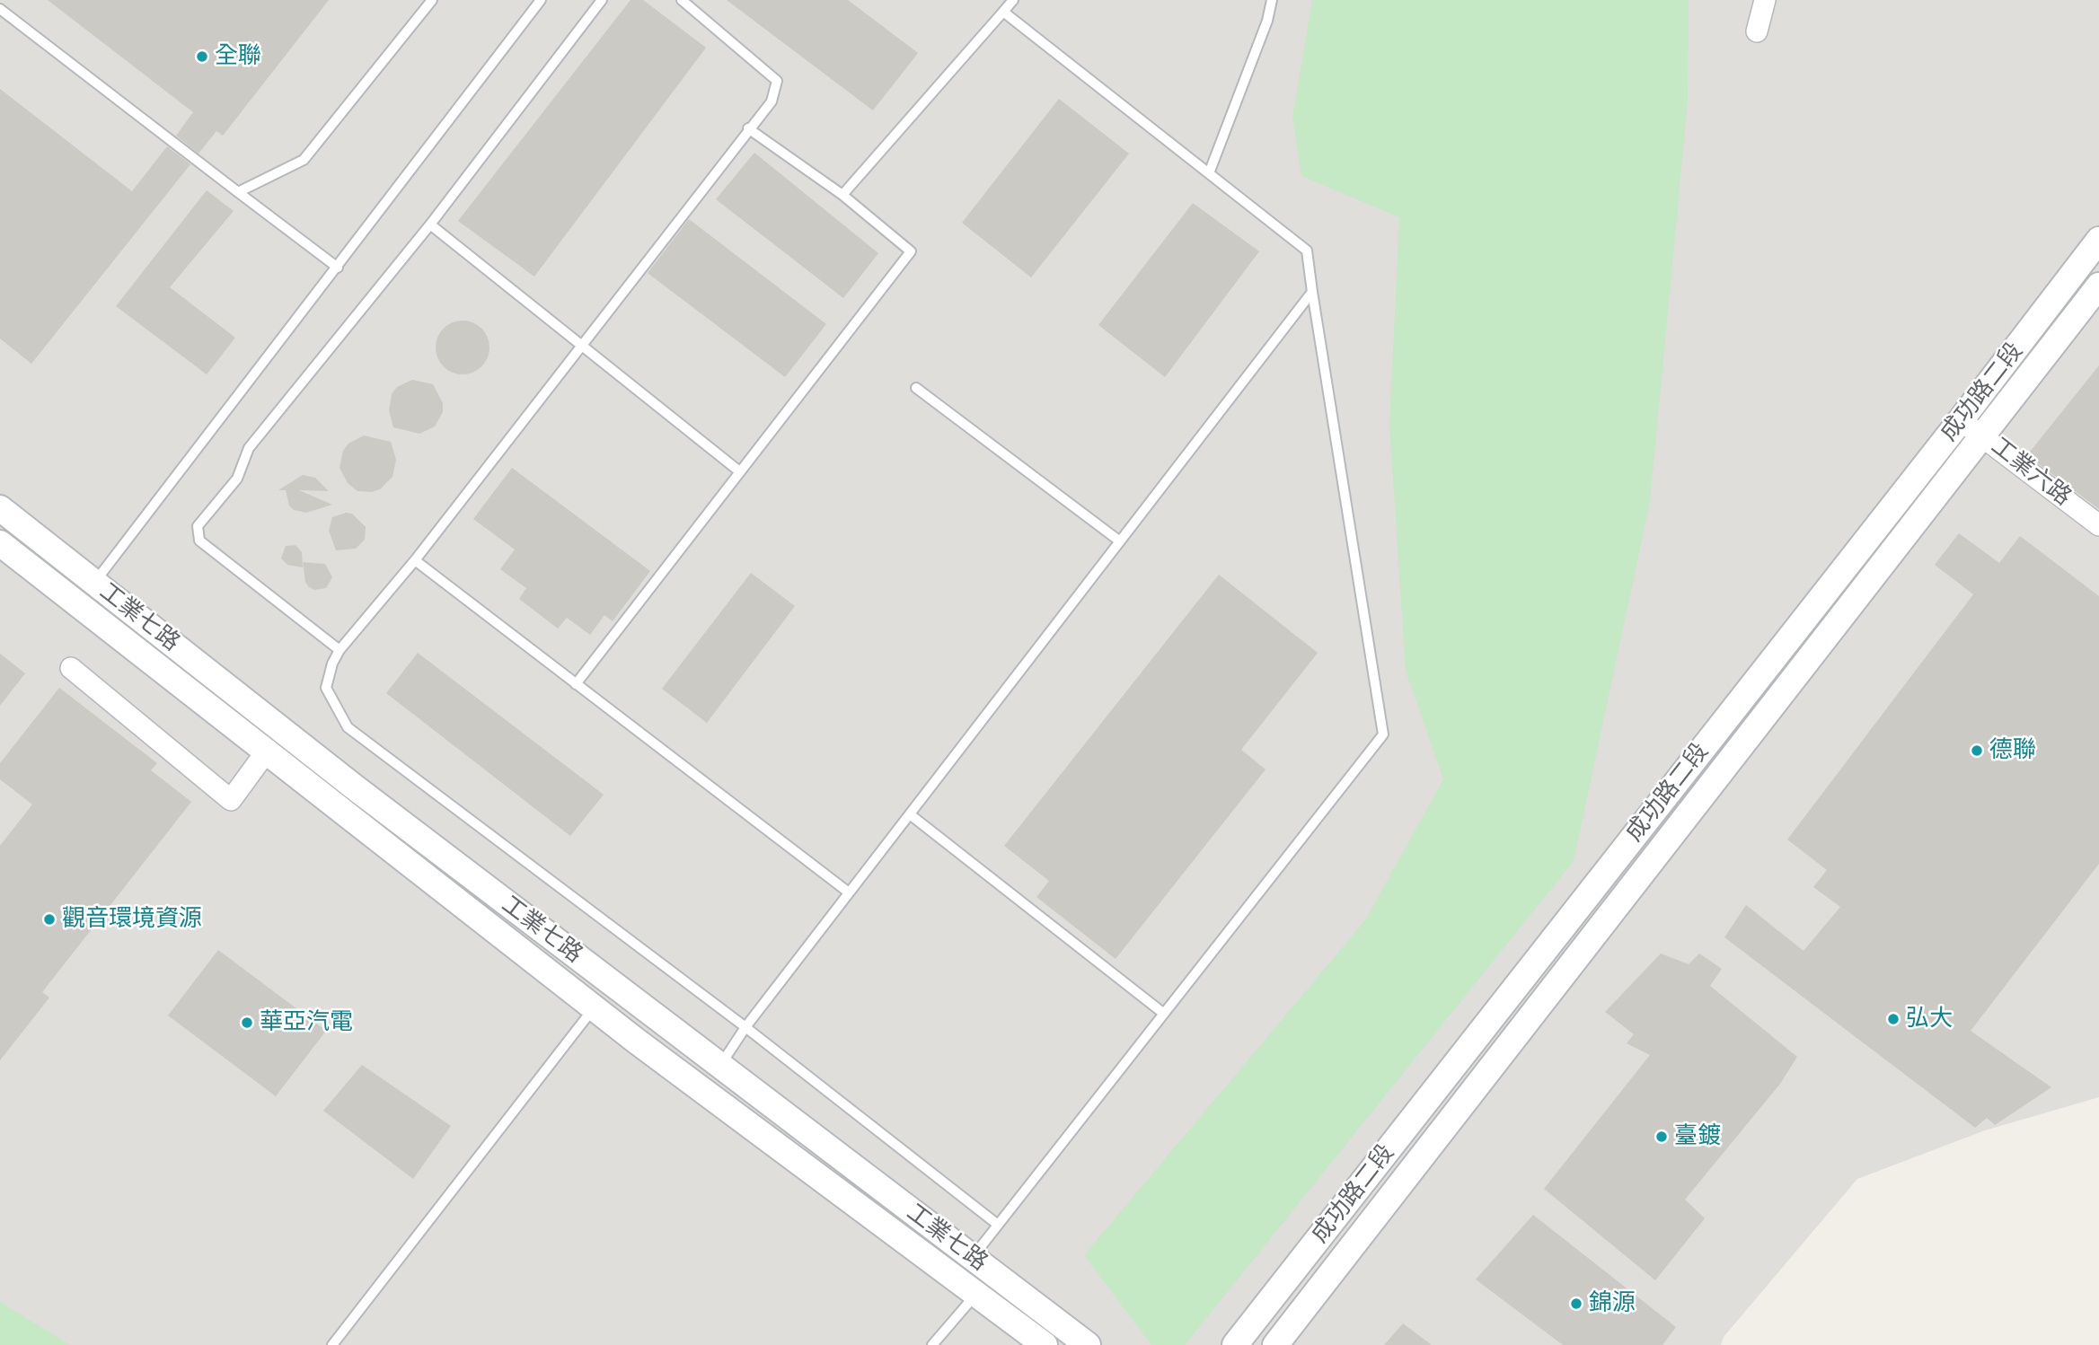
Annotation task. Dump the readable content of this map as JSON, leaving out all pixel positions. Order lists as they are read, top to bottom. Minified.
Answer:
{"streets":{"street":["成功路二段","工業六路","工業七路"]},"crossings":[["成功路二段","工業六路"]],"places":["全聯","德聯","觀音環境資源","弘大","華亞汽電","臺鍍","錦源"]}
